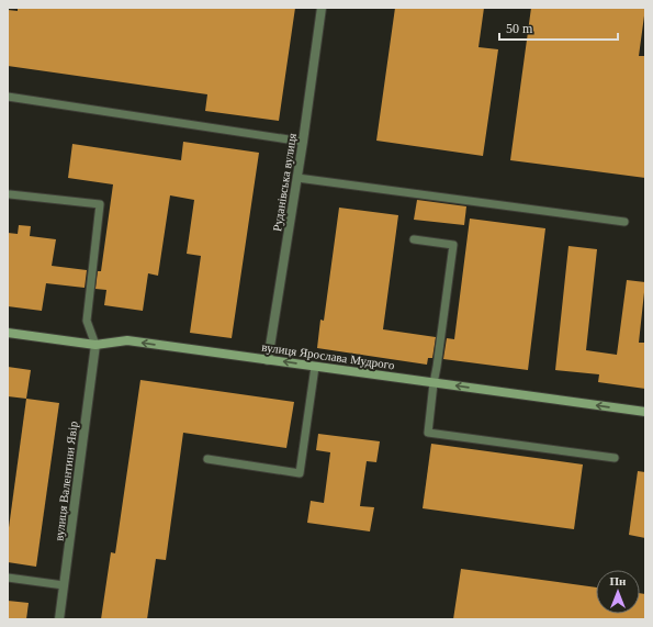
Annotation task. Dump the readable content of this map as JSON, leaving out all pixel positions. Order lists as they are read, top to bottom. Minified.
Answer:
{"streets":{"street":["Руданівська вулиця","вулиця Ярослава Мудрого","вулиця Валентини Явір"]},"crossings":[["Руданівська вулиця","вулиця Ярослава Мудрого"],["вулиця Ярослава Мудрого","вулиця Валентини Явір"]],"one_way":["вулиця Ярослава Мудрого"],"scale_bar":"50 m","north":"top"}
